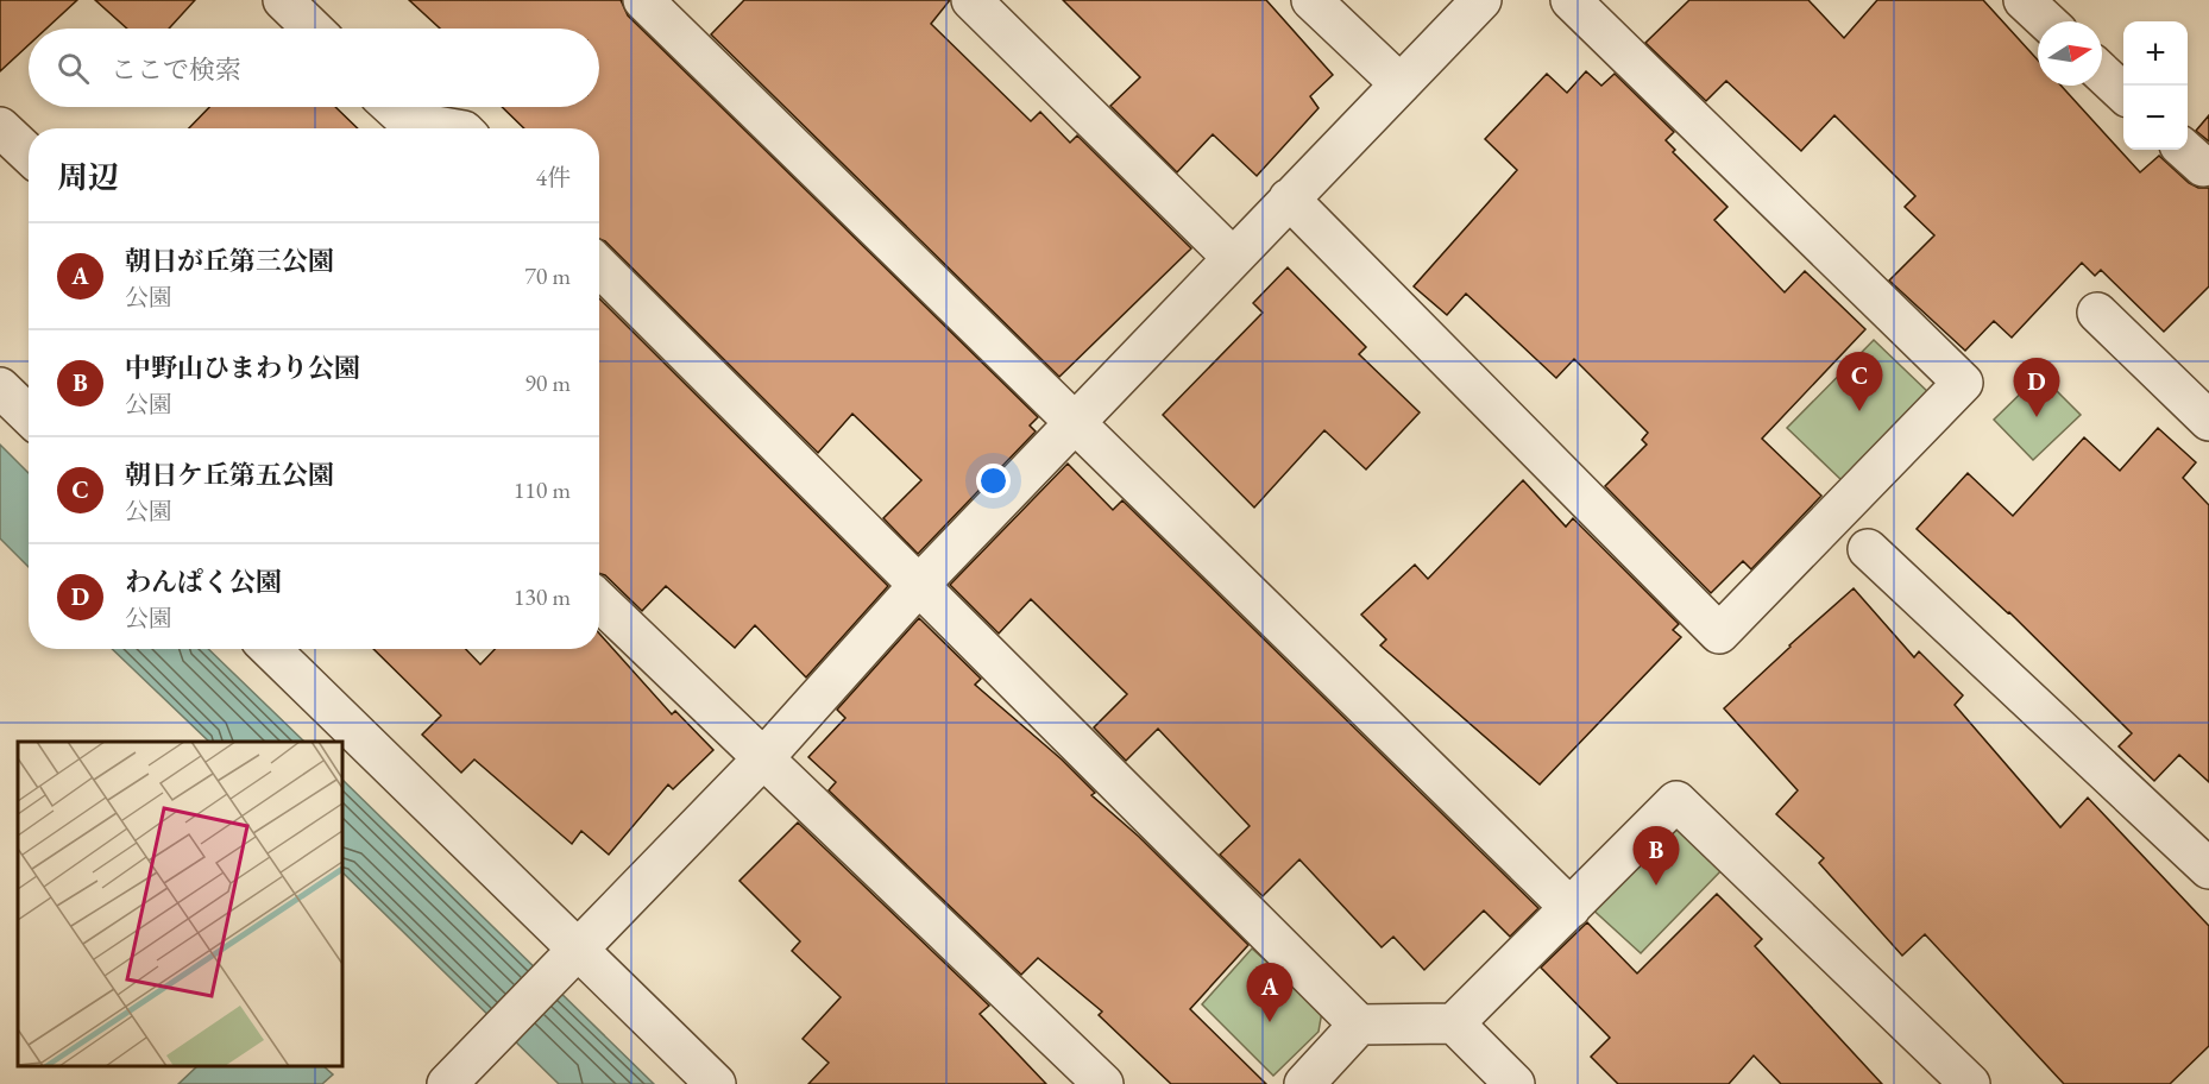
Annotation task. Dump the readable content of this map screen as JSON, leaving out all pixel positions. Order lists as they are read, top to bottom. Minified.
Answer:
{"north":"right","page":{"map_buttons":["+","−"],"search":"ここで検索","heading":["周辺","4件"],"list":[{"mark":"A","name":"朝日が丘第三公園","note":"公園","value":"70 m"},{"mark":"B","name":"中野山ひまわり公園","note":"公園","value":"90 m"},{"mark":"C","name":"朝日ケ丘第五公園","note":"公園","value":"110 m"},{"mark":"D","name":"わんぱく公園","note":"公園","value":"130 m"}],"pins":["C","D","B","A"]}}
